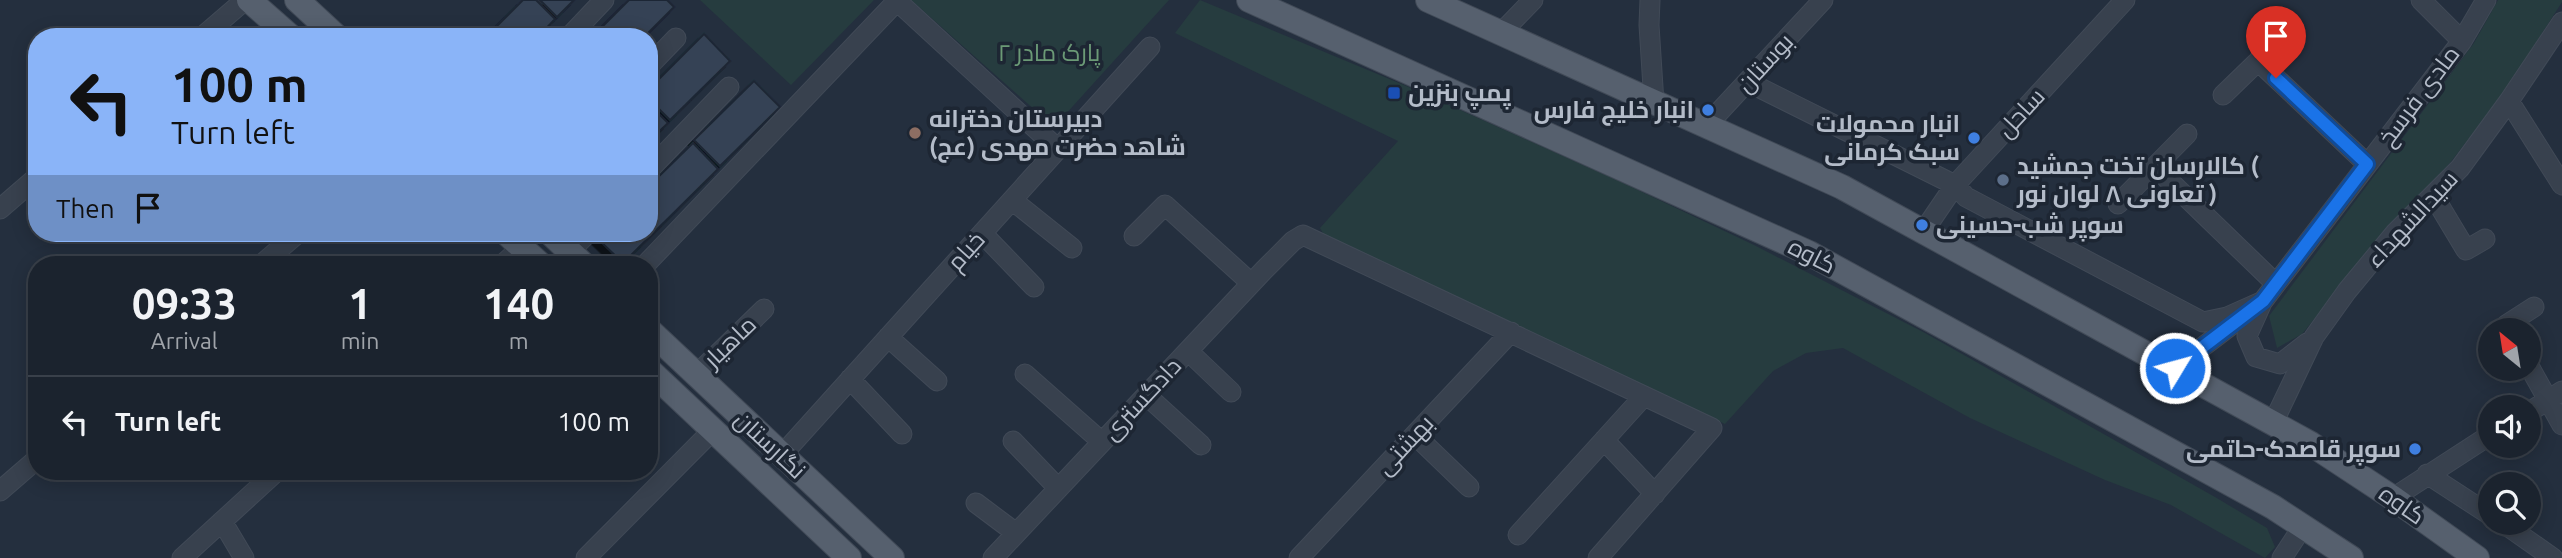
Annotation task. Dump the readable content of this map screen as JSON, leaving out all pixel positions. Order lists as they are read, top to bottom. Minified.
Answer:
{"streets":{"main road":["کاوه","نگارستان"],"street":["بوستان","مادی فرسخ","ساحل","سیدالشهداء","خیام","ماهیار","دادگستری","بهشتی"]},"crossings":[["بوستان","کاوه"],["مادی فرسخ","کاوه"],["ساحل","کاوه"],["سیدالشهداء","کاوه"],["خیام","نگارستان"],["ماهیار","نگارستان"],["دادگستری","بهشتی"]],"parks":["پارک مادر ۲"],"places":{"transit":["پمپ بنزین"],"other":["انبار خلیج فارس","دبیرستان دخترانه شاهد حضرت مهدی (عج)","انبار محمولات سبک کرمانی","کالارسان تخت جمشید ( تعاونی ۸ لوان نور )","سوپر شب-حسینی","سوپر قاصدک-حاتمی"]},"north":"top left","page":{"turn":["100 m","Turn left"],"then":"Then","eta":["09:33","Arrival","1","min","140","m"],"list":[{"name":"Turn left","value":"100 m"}]}}
